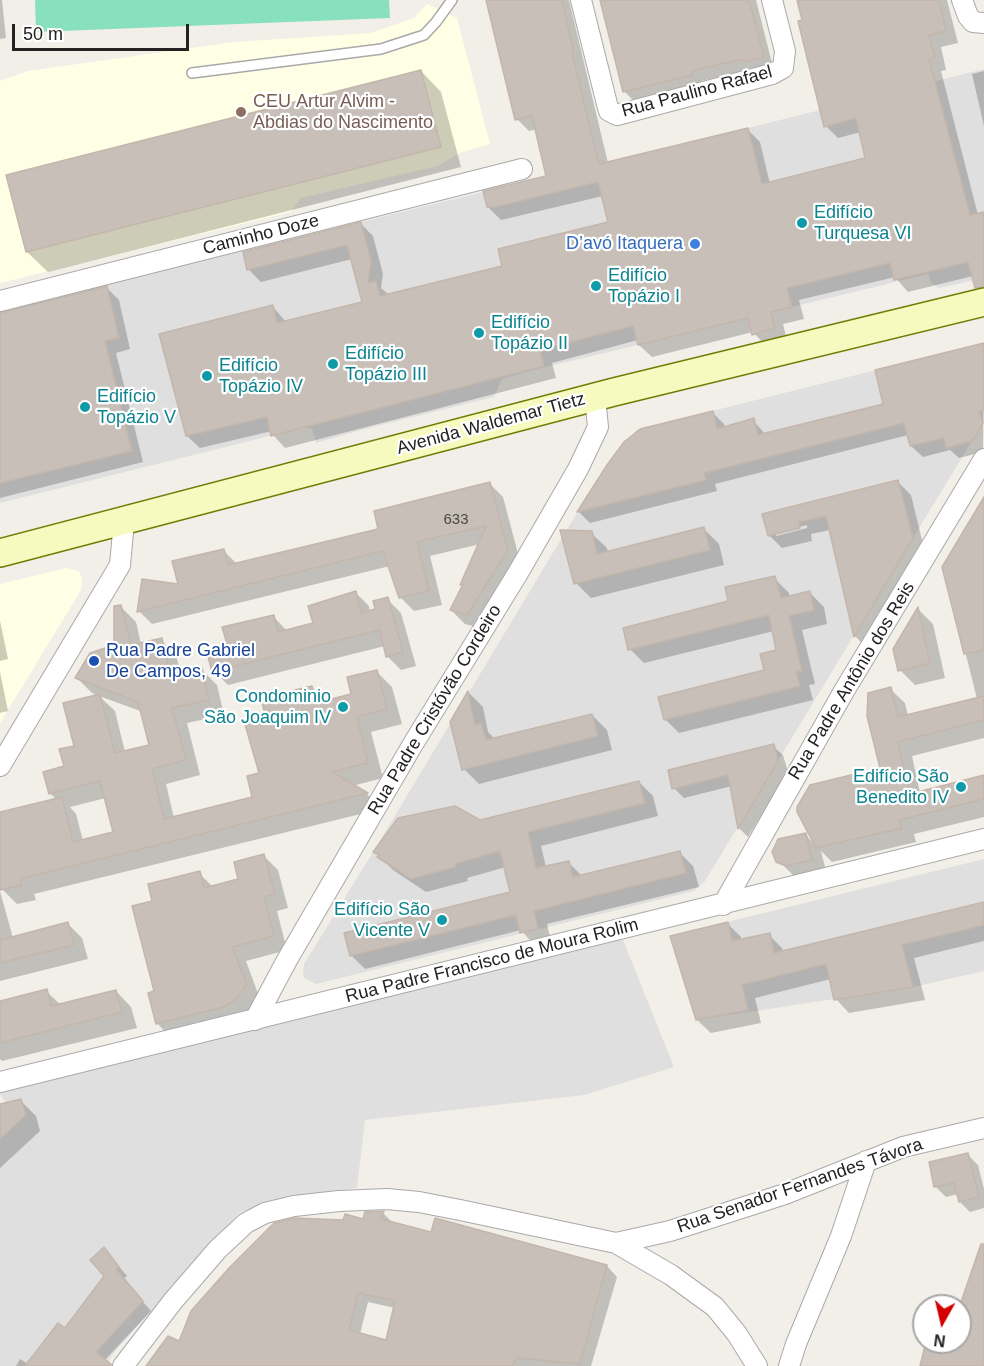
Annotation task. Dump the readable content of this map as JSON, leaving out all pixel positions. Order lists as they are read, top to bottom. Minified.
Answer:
{"streets":{"street":["Rua Paulino Rafael","Caminho Doze","Avenida Waldemar Tietz","Rua Padre Antônio dos Reis","Rua Padre Cristóvão Cordeiro","Rua Padre Francisco de Moura Rolim","Rua Senador Fernandes Távora"]},"crossings":[["Avenida Waldemar Tietz","Rua Padre Cristóvão Cordeiro"],["Rua Padre Antônio dos Reis","Rua Padre Francisco de Moura Rolim"],["Rua Padre Cristóvão Cordeiro","Rua Padre Francisco de Moura Rolim"]],"places":["CEU Artur Alvim - Abdias do Nascimento","Edifício Turquesa VI","D’avó Itaquera","Edifício Topázio I","Edifício Topázio II","Edifício Topázio III","Edifício Topázio IV","Edifício Topázio V","Rua Padre Gabriel De Campos, 49","Condominio São Joaquim IV","Edifício São Benedito IV","Edifício São Vicente V"],"house_numbers":["633"],"scale_bar":"50 m","north":"bottom"}
